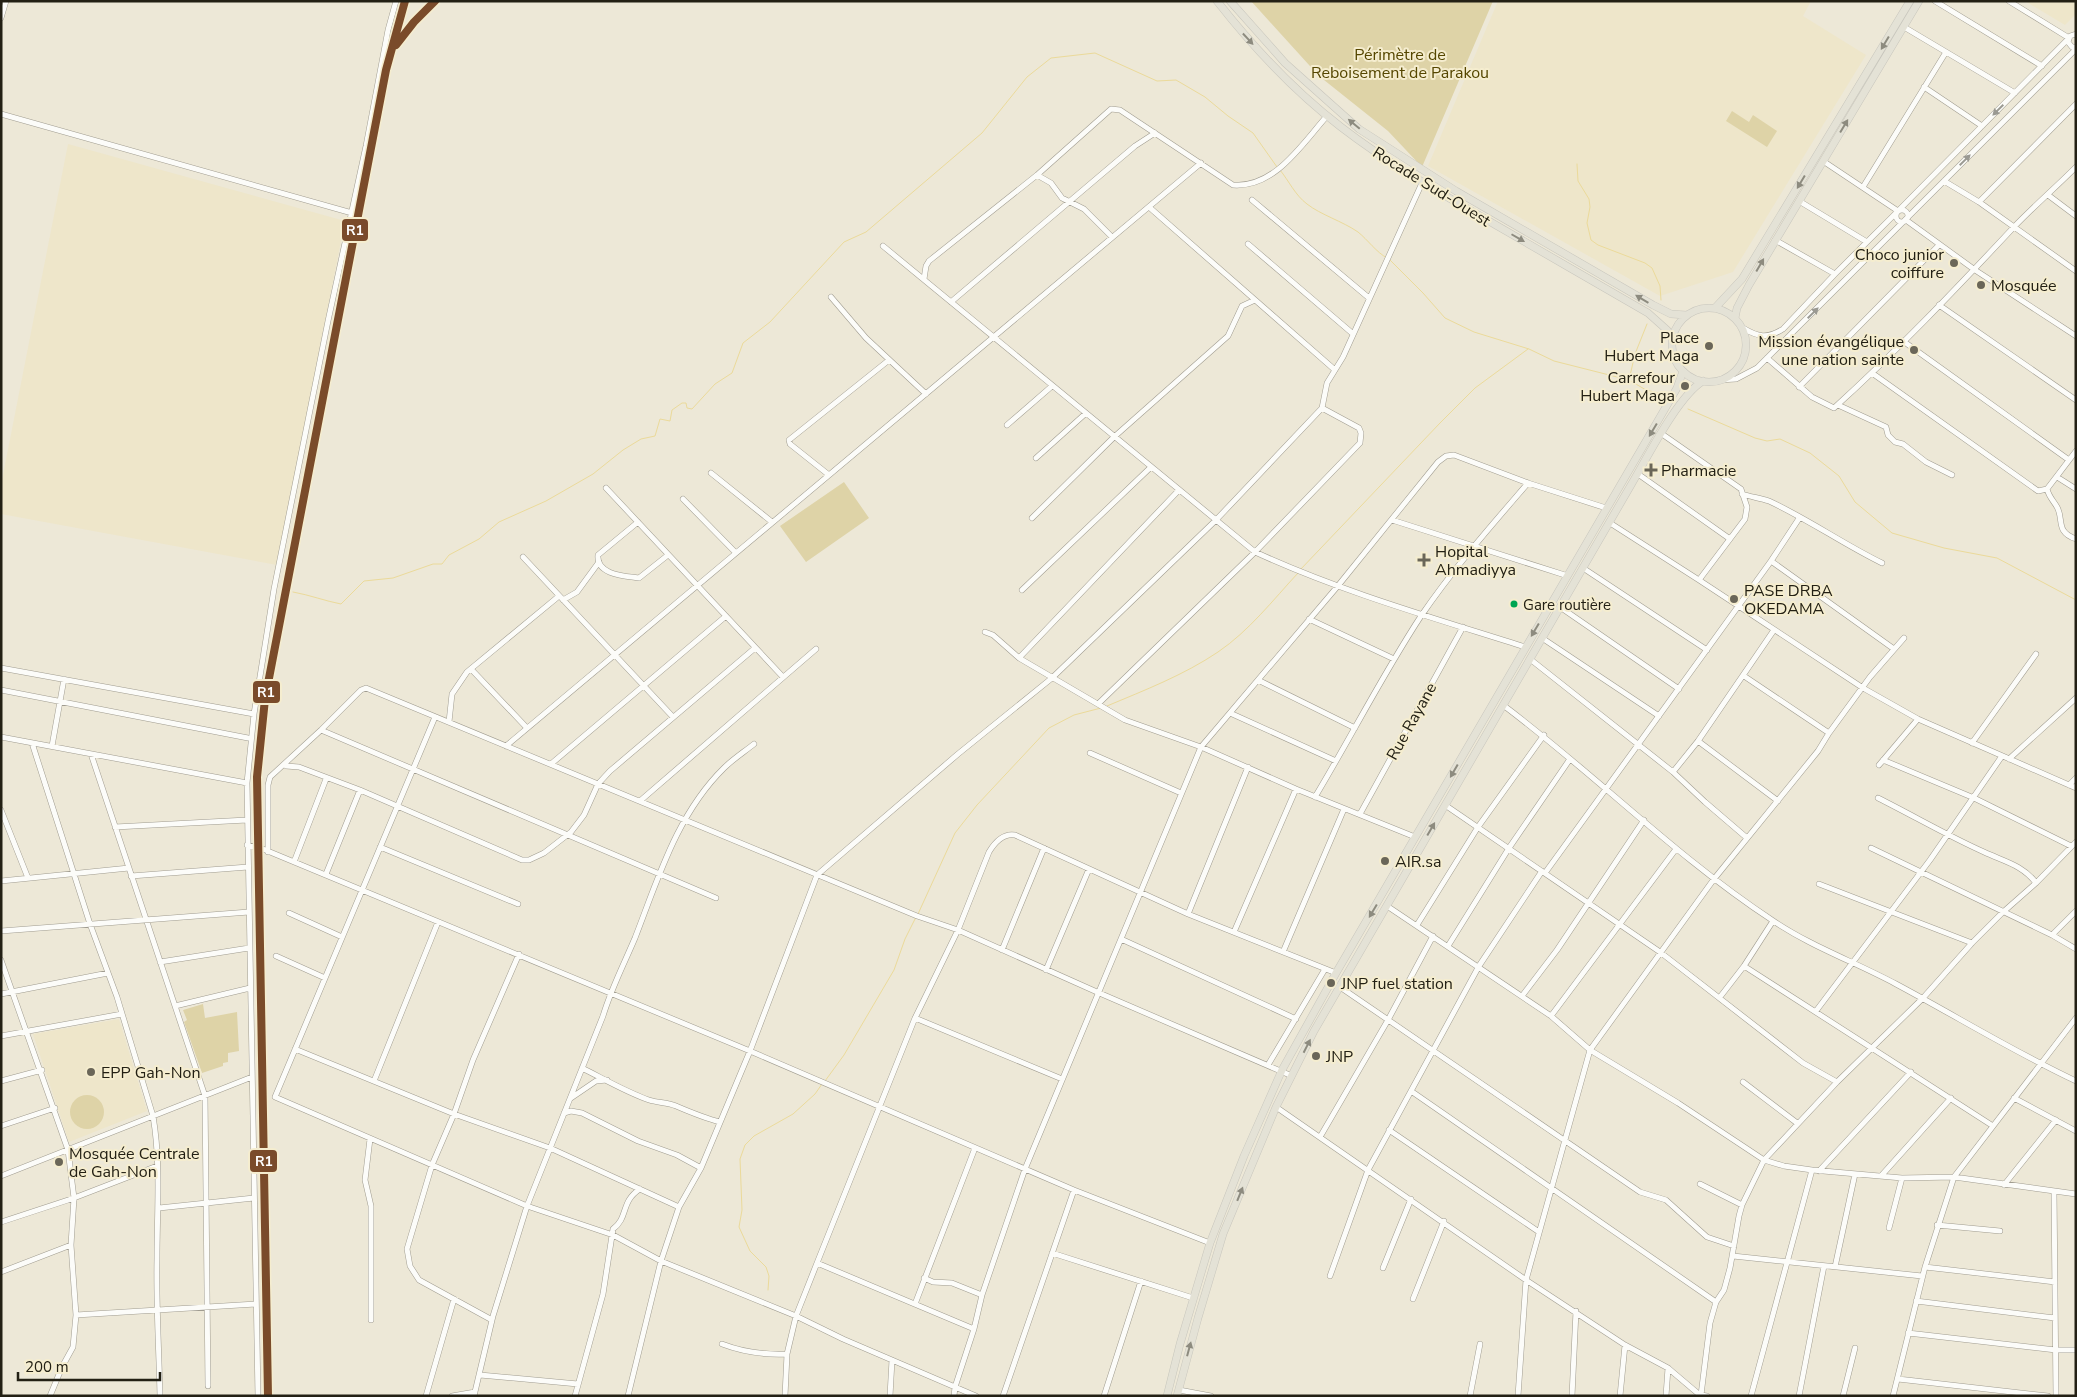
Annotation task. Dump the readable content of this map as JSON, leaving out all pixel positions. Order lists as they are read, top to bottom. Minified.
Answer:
{"streets":{"main road":["Rocade Sud-Ouest"],"street":["Rue Rayane"]},"parks":["Périmètre de Reboisement de Parakou"],"places":{"other":["Choco junior coiffure","Mosquée","Place Hubert Maga","Mission évangélique une nation sainte","Carrefour Hubert Maga","PASE DRBA OKEDAMA","Gare routière","AIR.sa","JNP fuel station","JNP","EPP Gah-Non","Mosquée Centrale de Gah-Non"],"health":["Pharmacie","Hopital Ahmadiyya"]},"lines":["transit line R1"],"scale_bar":"200 m"}
